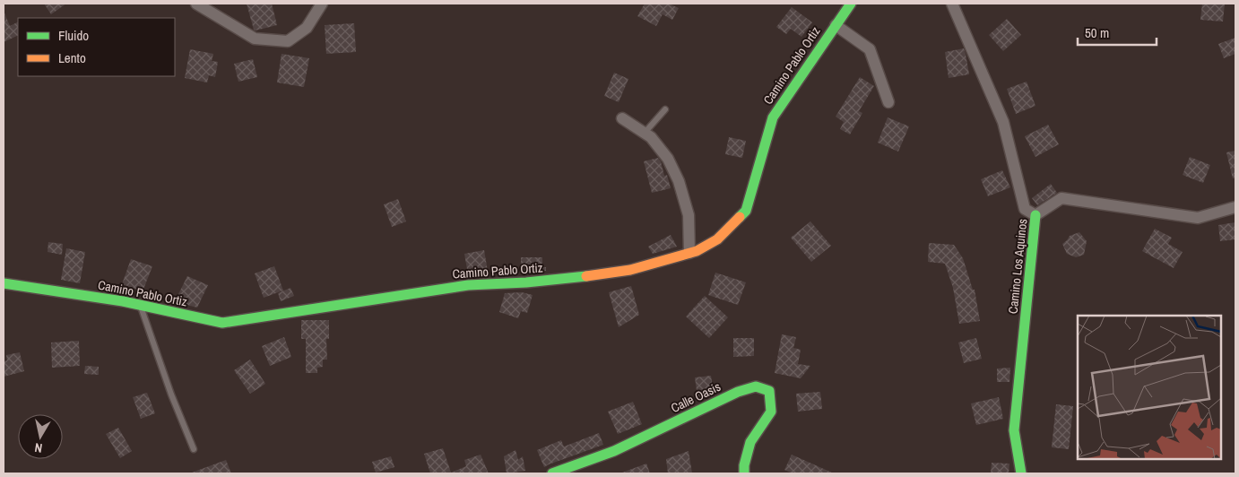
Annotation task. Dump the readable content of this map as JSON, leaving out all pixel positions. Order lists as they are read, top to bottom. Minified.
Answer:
{"streets":{"street":["Camino Pablo Ortiz","Camino Los Aquinos","Calle Oasis"]},"legend":["Fluido","Lento"],"scale_bar":"50 m","north":"bottom"}
